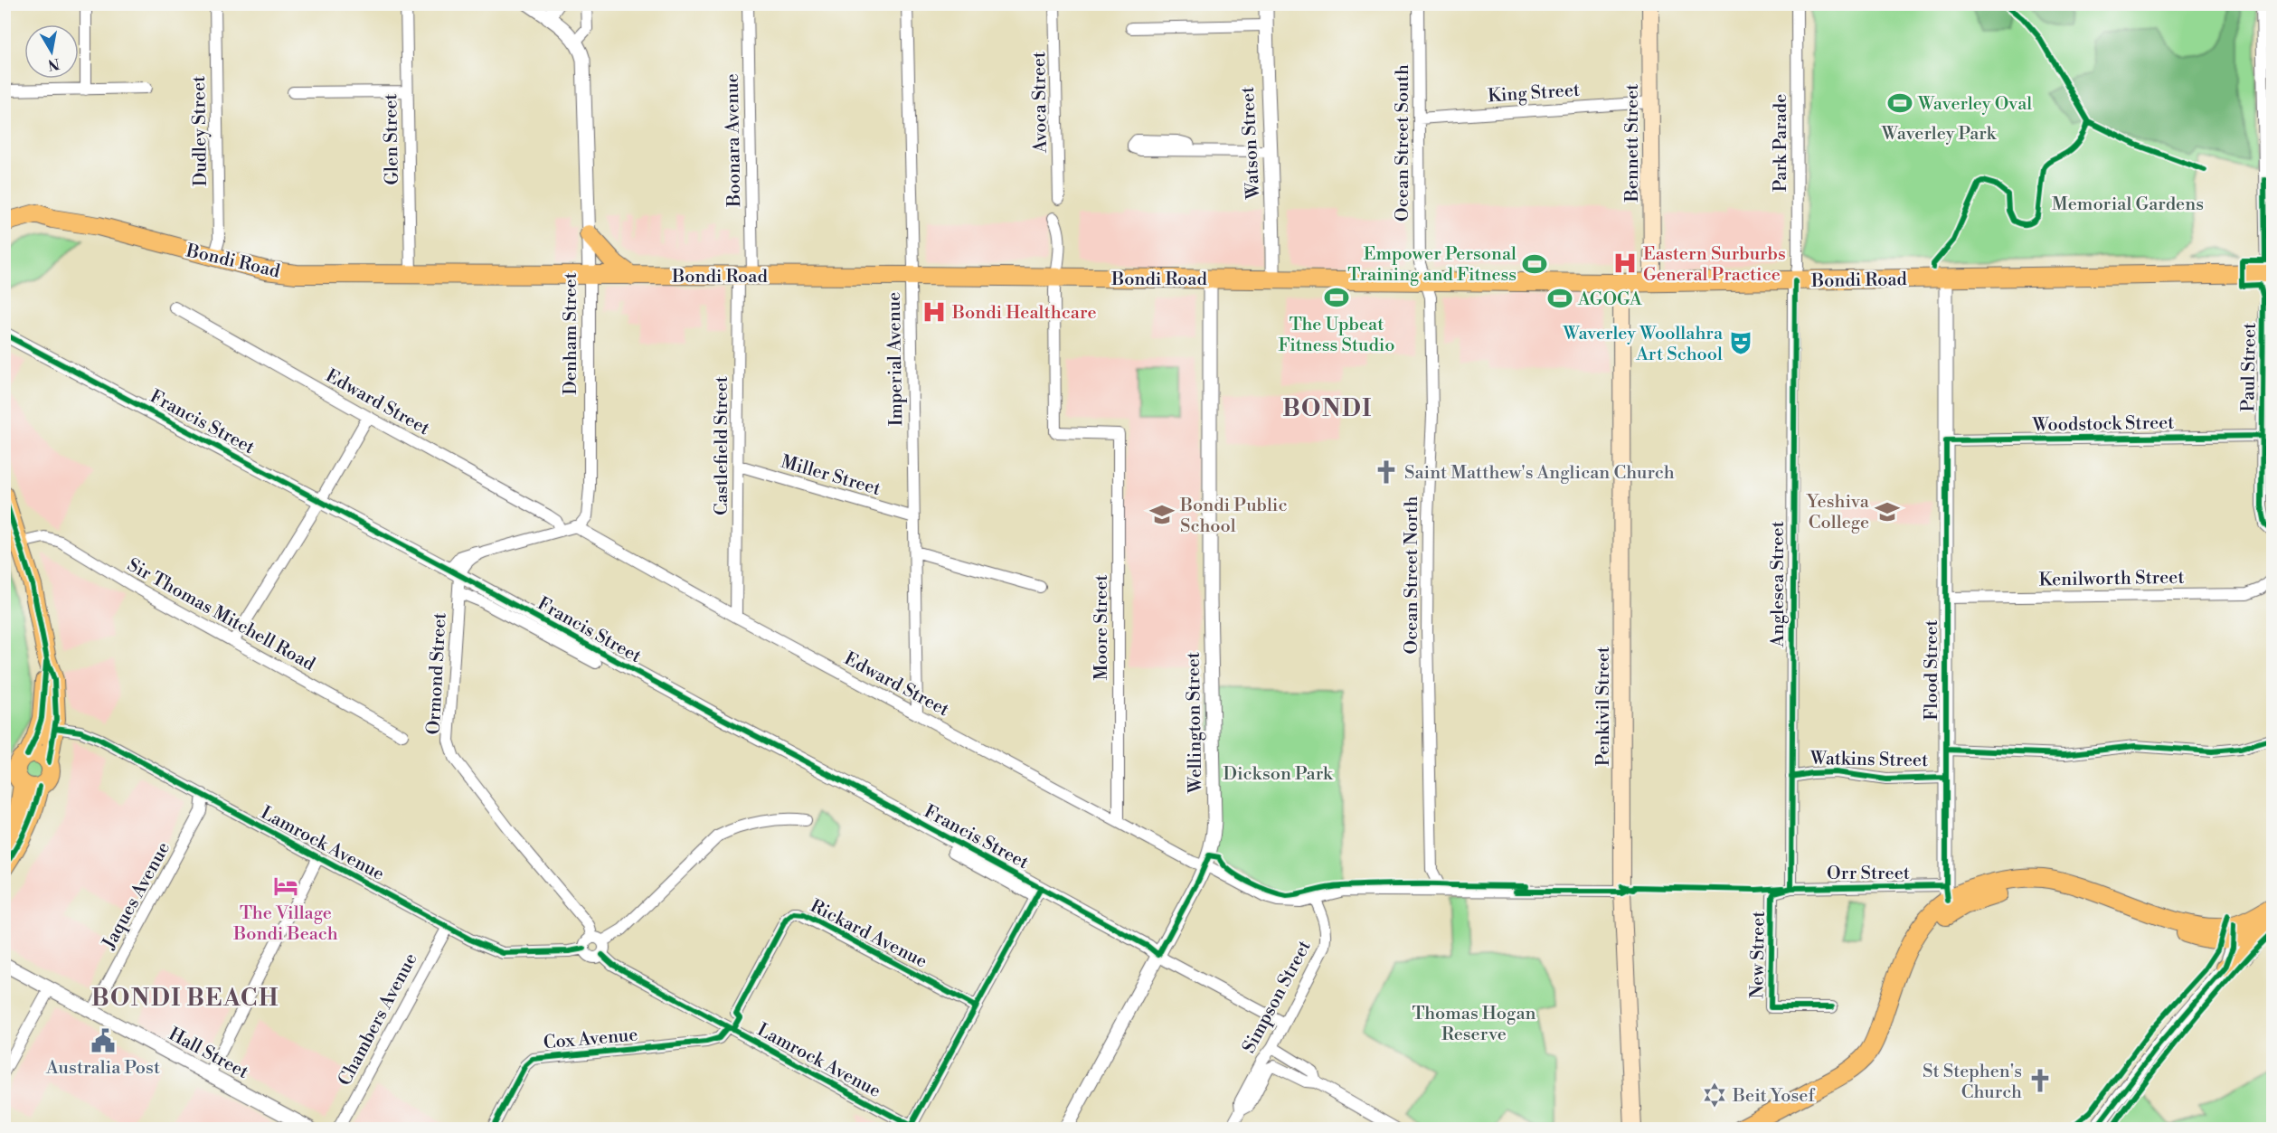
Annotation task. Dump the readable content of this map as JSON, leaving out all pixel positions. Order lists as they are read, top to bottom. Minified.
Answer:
{"streets":{"main road":["Bennett Street","Bondi Road","Penkivil Street"],"street":["King Street","Avoca Street","Dudley Street","Glen Street","Boonara Avenue","Watson Street","Ocean Street South","Park Parade","Denham Street","Imperial Avenue","Paul Street","Edward Street","Francis Street","Woodstock Street","Castlefield Street","Miller Street","Ocean Street North","Kenilworth Street","Anglesea Street","Sir Thomas Mitchell Road","Moore Street","Flood Street","Ormond Street","Wellington Street","Watkins Street","Lamrock Avenue","Orr Street","Jaques Avenue","Rickard Avenue","New Street","Simpson Street","Chambers Avenue","Cox Avenue","Hall Street"]},"crossings":[["King Street","Ocean Street South"],["King Street","Bennett Street"],["Dudley Street","Bondi Road"],["Glen Street","Bondi Road"],["Boonara Avenue","Bondi Road"],["Boonara Avenue","Castlefield Street"],["Watson Street","Bondi Road"],["Ocean Street South","Bondi Road"],["Ocean Street South","Ocean Street North"],["Bennett Street","Bondi Road"],["Park Parade","Bondi Road"],["Park Parade","Anglesea Street"],["Bondi Road","Denham Street"],["Bondi Road","Imperial Avenue"],["Bondi Road","Paul Street"],["Bondi Road","Castlefield Street"],["Bondi Road","Ocean Street North"],["Bondi Road","Anglesea Street"],["Bondi Road","Moore Street"],["Bondi Road","Flood Street"],["Bondi Road","Penkivil Street"],["Bondi Road","Wellington Street"],["Denham Street","Edward Street"],["Imperial Avenue","Edward Street"],["Imperial Avenue","Miller Street"],["Paul Street","Woodstock Street"],["Edward Street","Castlefield Street"],["Edward Street","Ocean Street North"],["Edward Street","Moore Street"],["Edward Street","Penkivil Street"],["Edward Street","Wellington Street"],["Edward Street","Simpson Street"],["Francis Street","Ormond Street"],["Francis Street","Wellington Street"],["Francis Street","Simpson Street"],["Woodstock Street","Flood Street"],["Castlefield Street","Miller Street"],["Kenilworth Street","Flood Street"],["Anglesea Street","Watkins Street"],["Anglesea Street","Orr Street"],["Anglesea Street","New Street"],["Flood Street","Watkins Street"],["Flood Street","Orr Street"],["Ormond Street","Lamrock Avenue"],["Lamrock Avenue","Jaques Avenue"],["Lamrock Avenue","Chambers Avenue"],["Lamrock Avenue","Cox Avenue"],["Orr Street","New Street"],["Jaques Avenue","Hall Street"]],"districts":["BONDI","BONDI BEACH"],"parks":["Waverley Park","Memorial Gardens","Dickson Park","Thomas Hogan Reserve"],"places":{"sports":["Waverley Oval","Empower Personal Training and Fitness","The Upbeat Fitness Studio","AGOGA"],"hospital":["Eastern Surburbs General Practice","Bondi Healthcare"],"theatre":["Waverley Woollahra Art School"],"church":["Saint Matthew's Anglican Church","St Stephen's Church"],"school or university":["Yeshiva College","Bondi Public School"],"hotel":["The Village Bondi Beach"],"public building":["Australia Post"],"synagogue":["Beit Yosef"]},"north":"bottom"}
